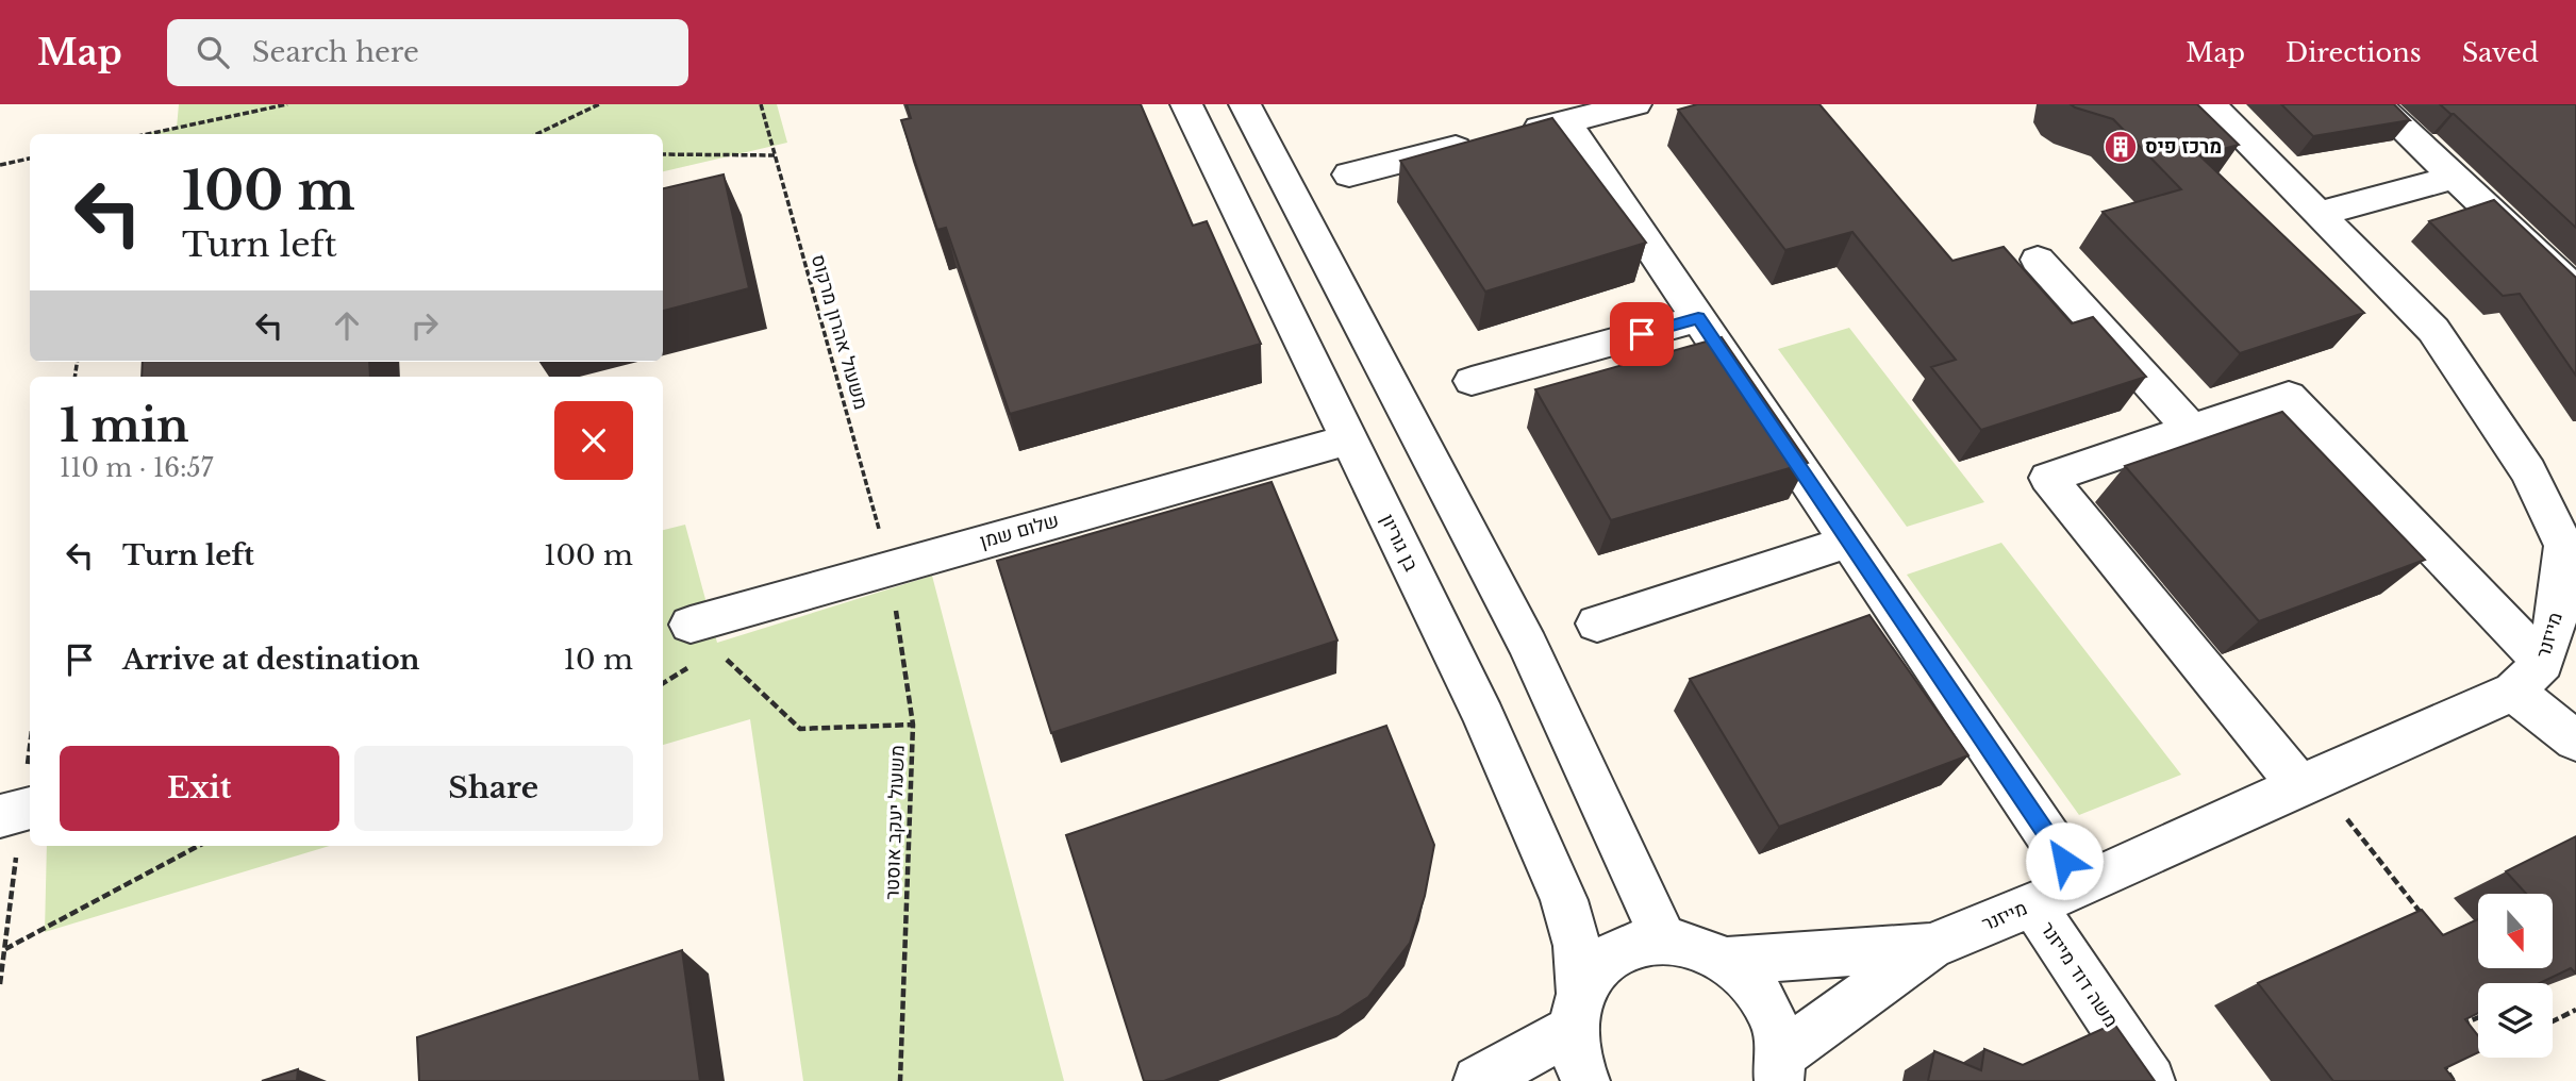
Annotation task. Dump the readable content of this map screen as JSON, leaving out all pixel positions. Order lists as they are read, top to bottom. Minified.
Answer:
{"streets":{"street":["שלום שמן","בן גוריון","מייזנר","משה דוד מייזנר"],"path":["משעול אהרון מרקוס","משעול יעקב אוסטר"]},"crossings":[["משעול אהרון מרקוס","שלום שמן"],["משעול אהרון מרקוס","משעול יעקב אוסטר"],["שלום שמן","בן גוריון"],["שלום שמן","משעול יעקב אוסטר"],["מייזנר","משה דוד מייזנר"]],"places":{"building":["מרכז פיס"]},"north":"bottom","page":{"header":"Map","search":"Search here","nav":["Map","Directions","Saved"],"turn":["100 m","Turn left"],"heading":["1 min","110 m · 16:57"],"list":[{"name":"Turn left","value":"100 m"},{"name":"Arrive at destination","value":"10 m"}],"buttons":["Exit","Share"]}}
